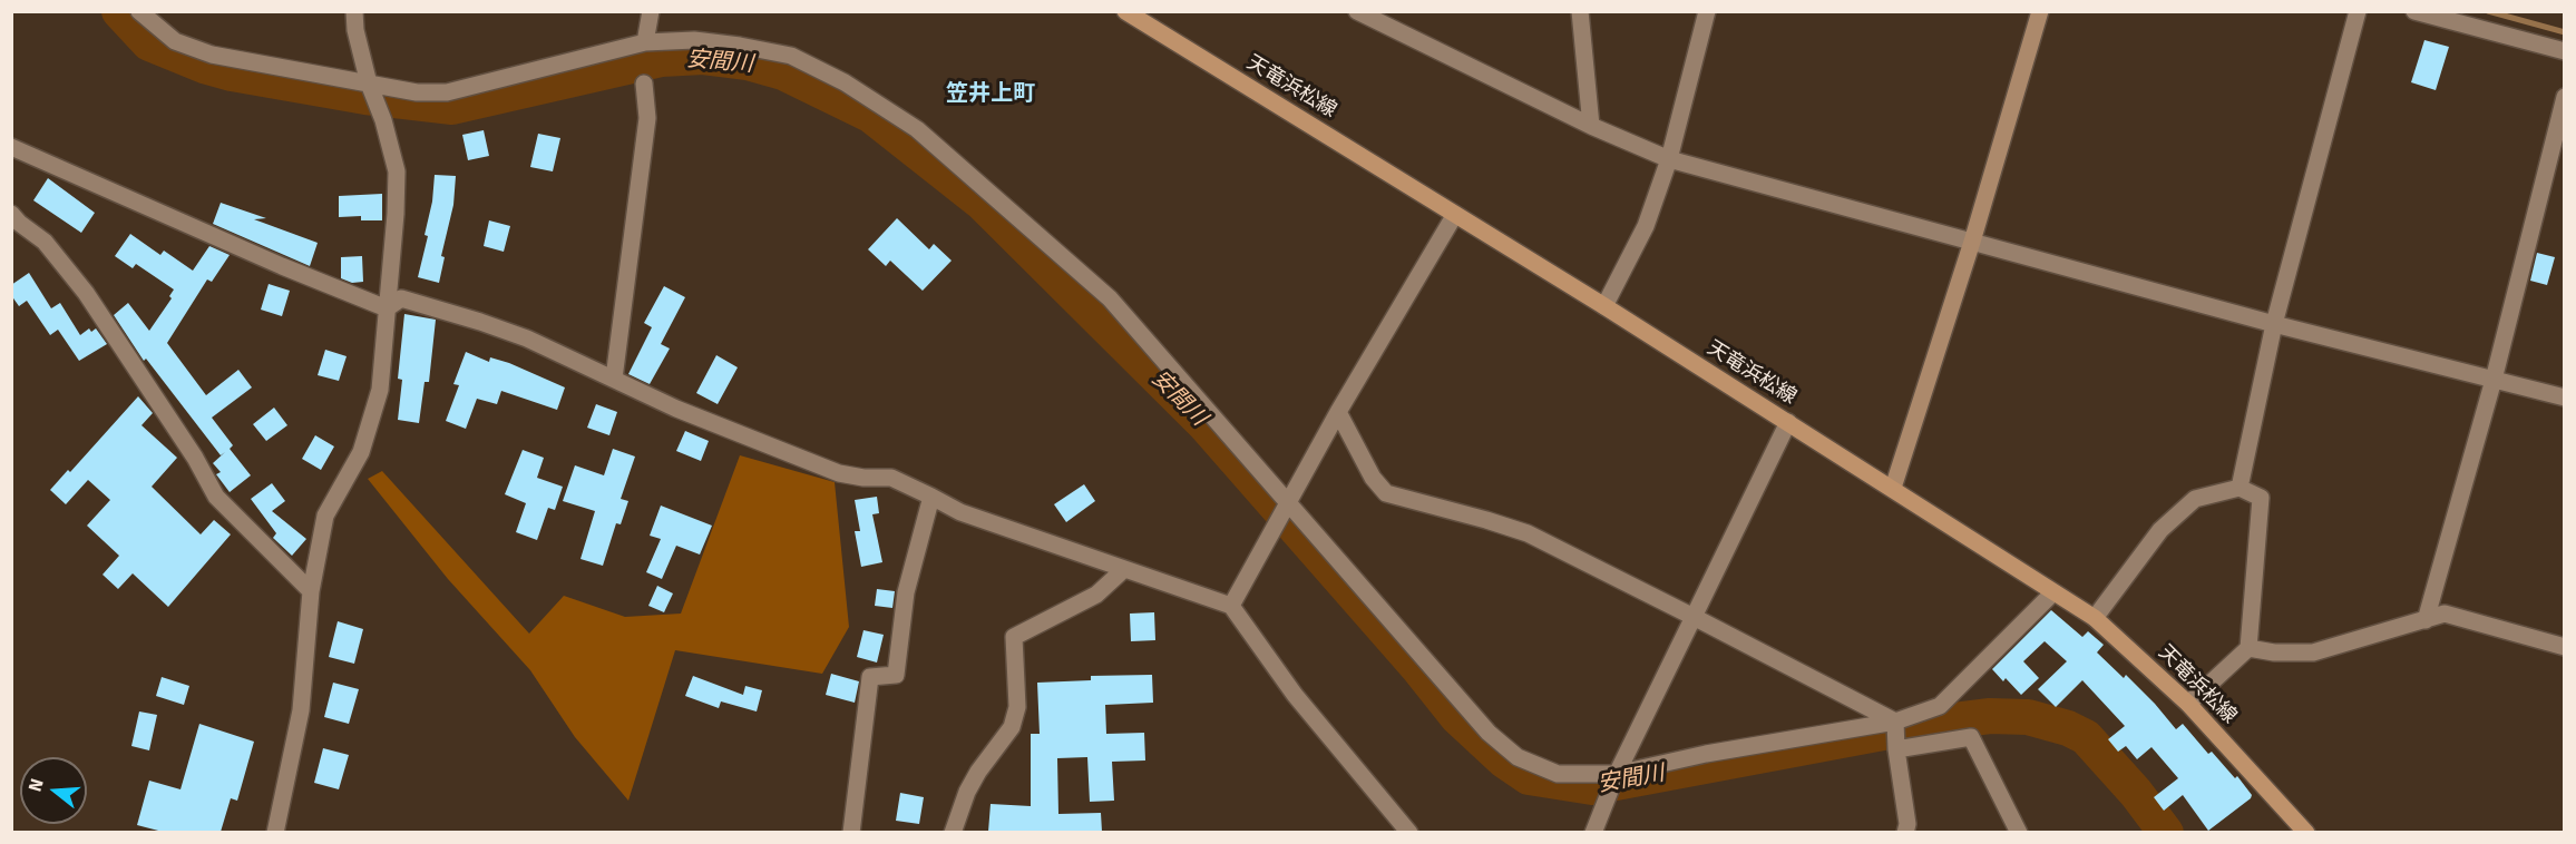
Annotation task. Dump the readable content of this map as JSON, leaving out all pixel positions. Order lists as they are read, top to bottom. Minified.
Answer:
{"streets":{"main road":["天竜浜松線"]},"districts":["笠井上町"],"water":["安間川"],"north":"left"}
